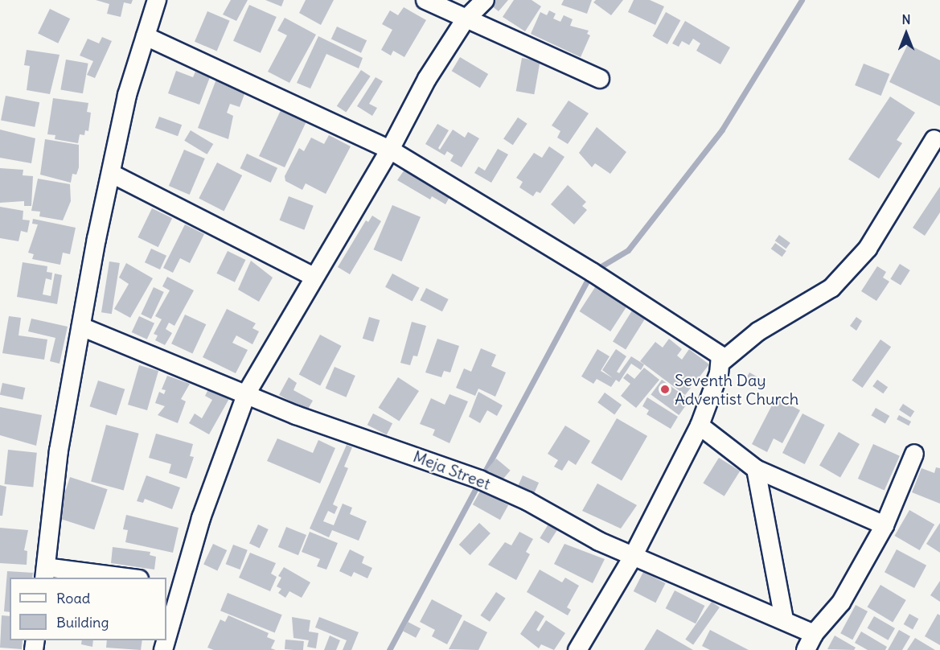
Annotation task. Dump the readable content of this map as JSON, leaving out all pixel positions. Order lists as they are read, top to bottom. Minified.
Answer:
{"streets":{"street":["Meja Street"]},"places":["Seventh Day Adventist Church"],"legend":["Road","Building"],"north":"top"}
